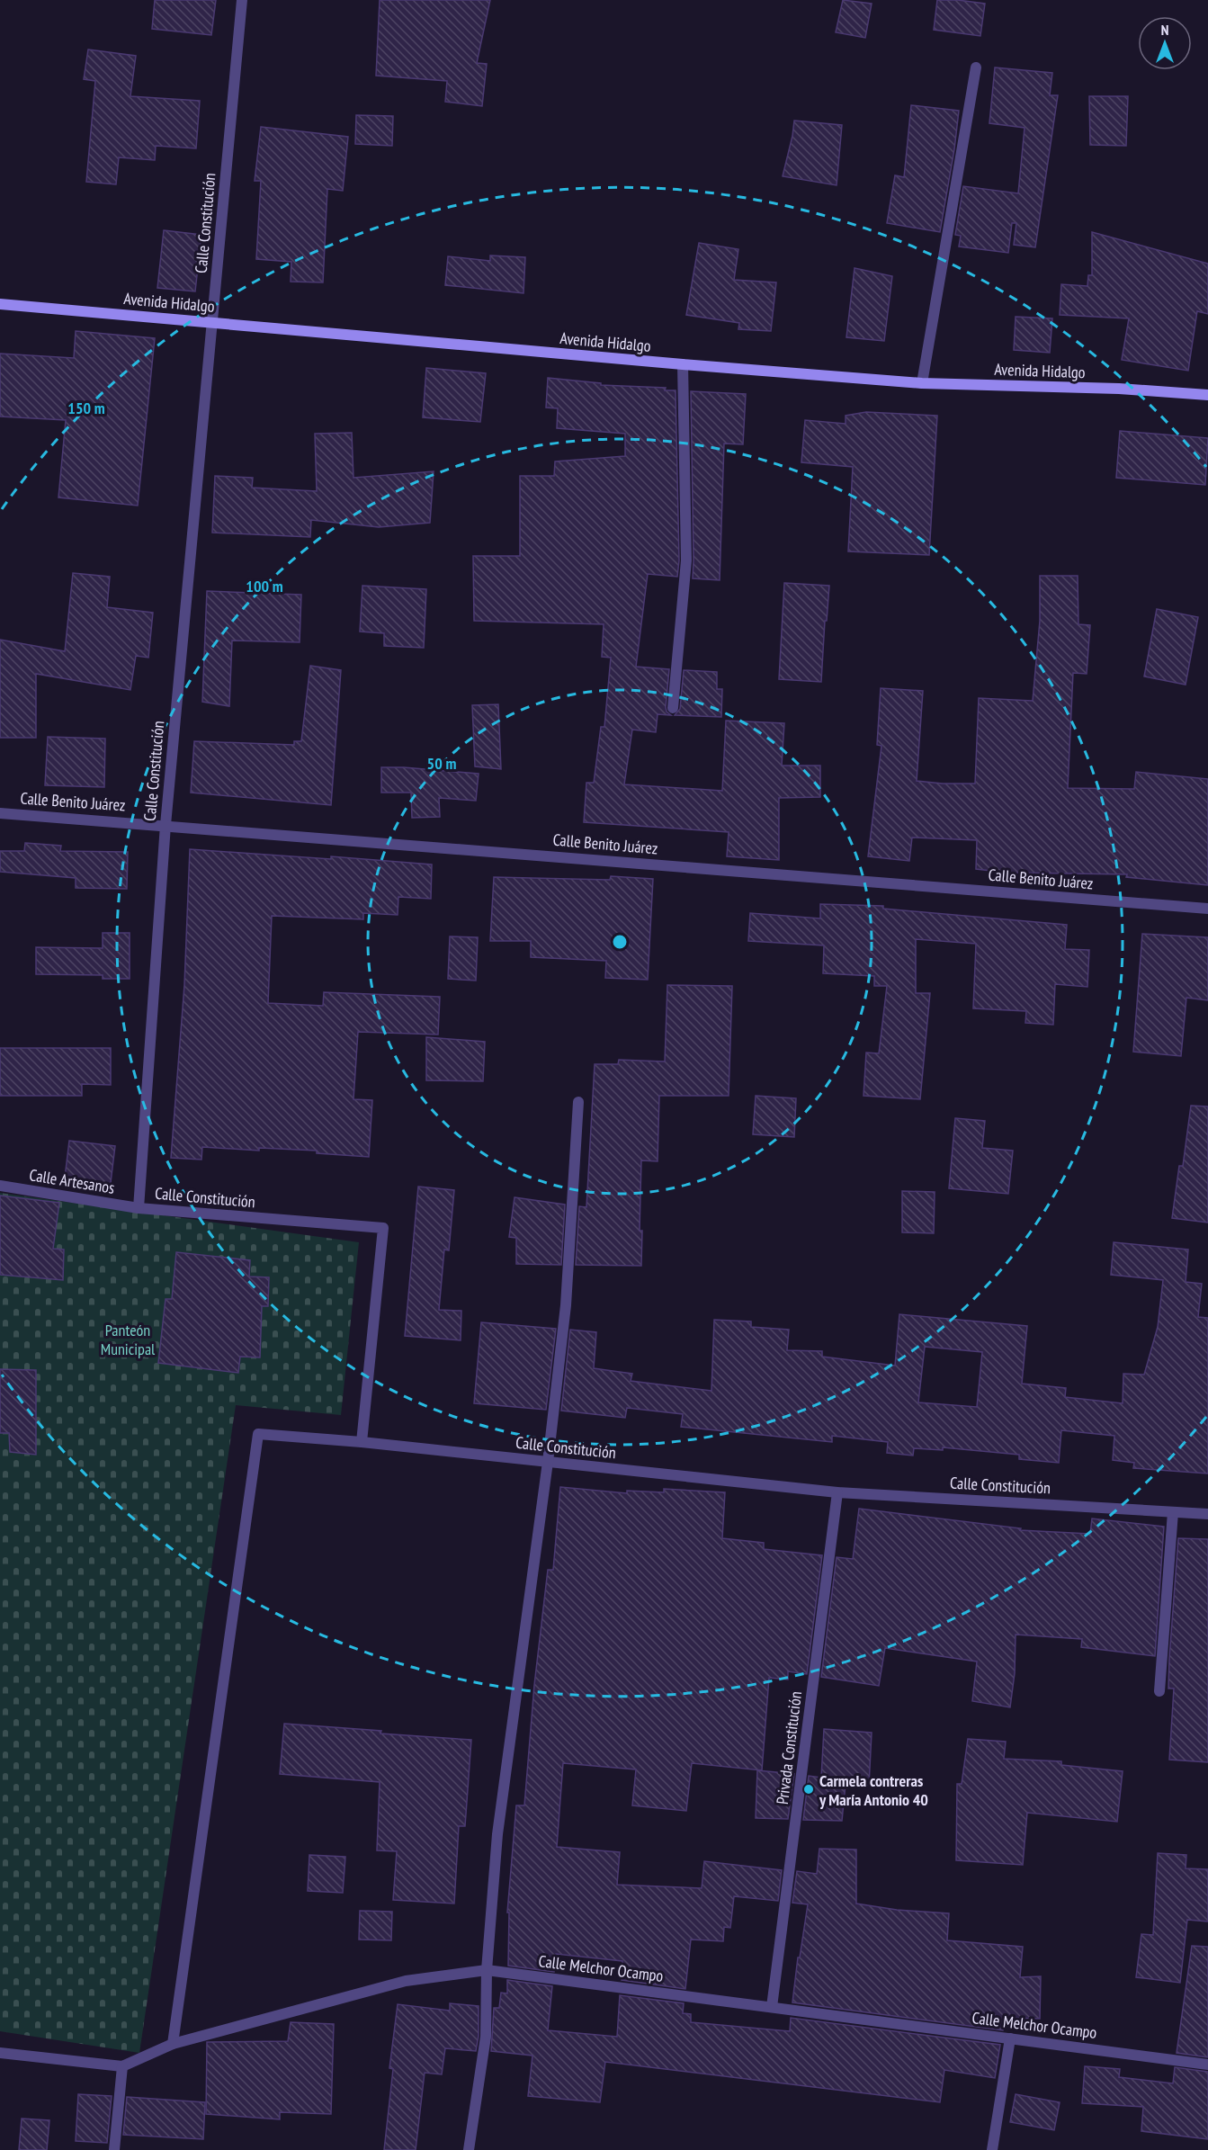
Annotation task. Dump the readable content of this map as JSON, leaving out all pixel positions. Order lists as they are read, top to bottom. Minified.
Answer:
{"streets":{"street":["Calle Constitución","Avenida Hidalgo","Calle Benito Juárez","Calle Artesanos","Privada Constitución","Calle Melchor Ocampo"]},"crossings":[["Calle Constitución","Avenida Hidalgo"],["Calle Constitución","Calle Benito Juárez"],["Calle Constitución","Calle Artesanos"],["Calle Constitución","Privada Constitución"],["Privada Constitución","Calle Melchor Ocampo"]],"parks":["Panteón Municipal"],"places":["Carmela contreras y María Antonio 40"],"north":"top","rings":["150 m","100 m","50 m"]}
